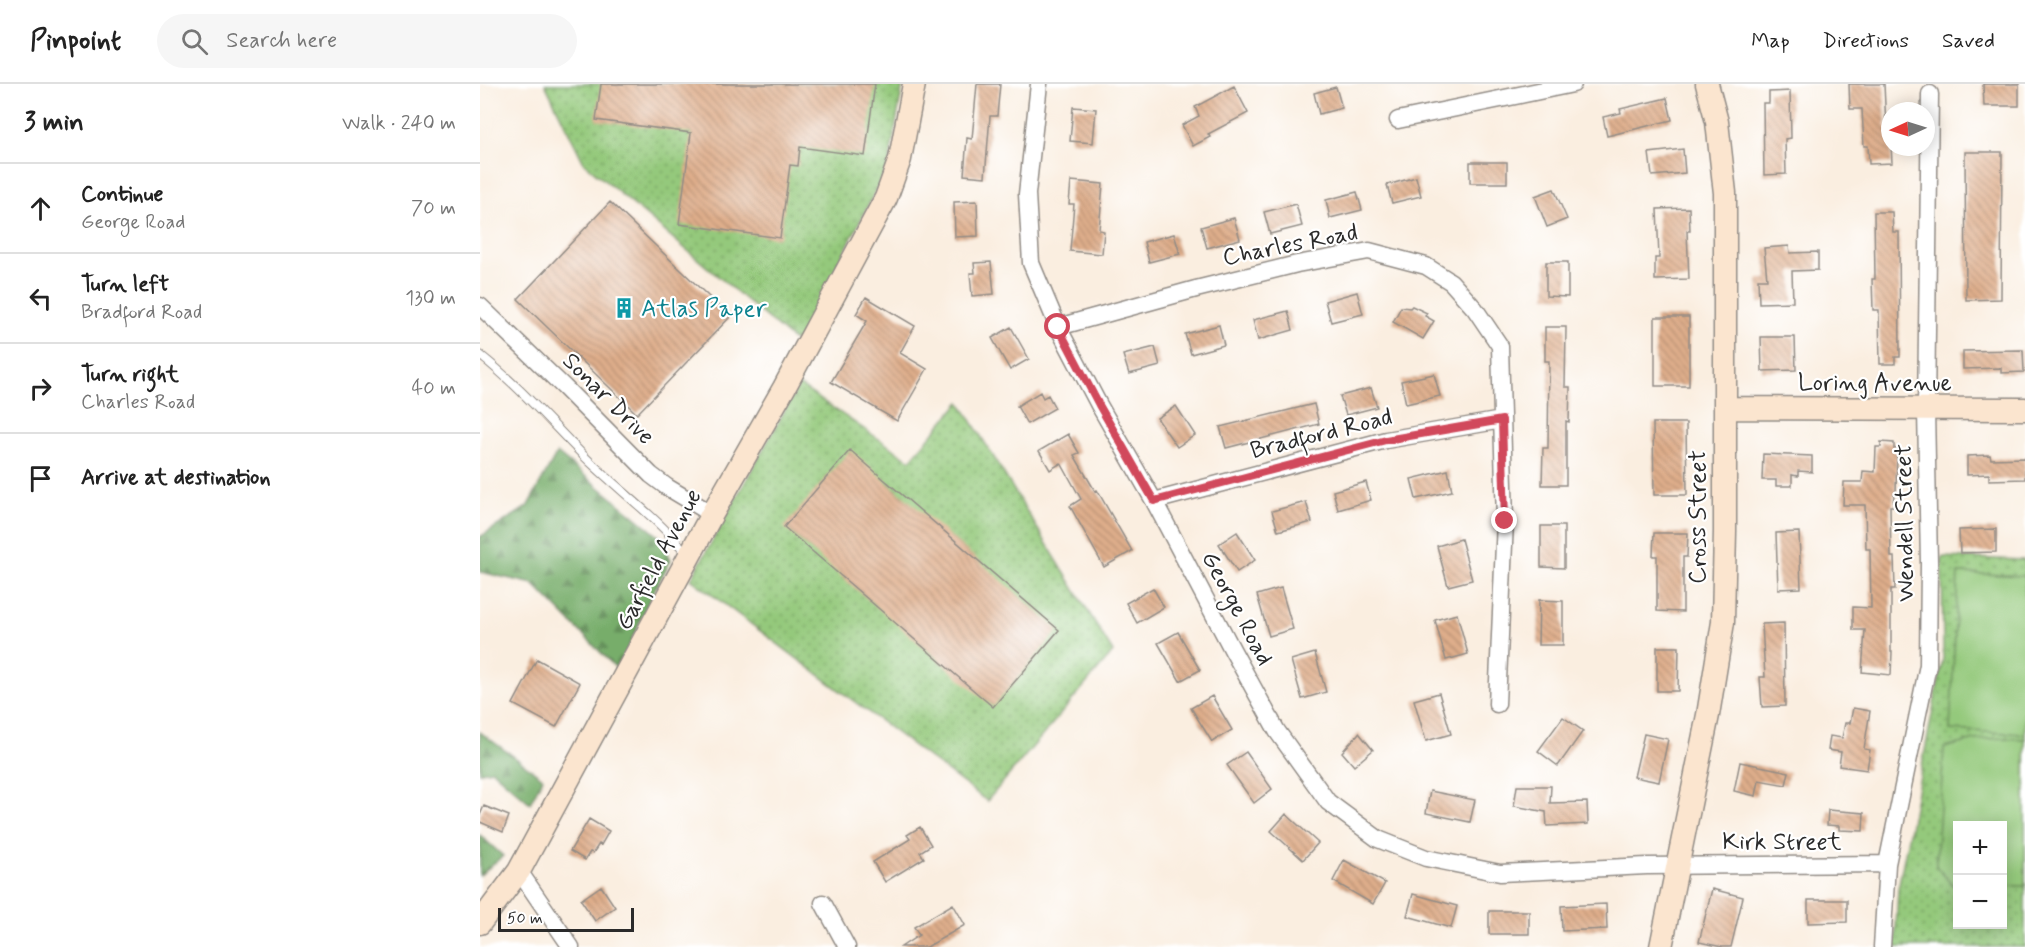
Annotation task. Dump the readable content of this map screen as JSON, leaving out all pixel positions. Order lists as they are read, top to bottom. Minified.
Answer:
{"streets":{"street":["Charles Road","Loring Avenue","Sonar Drive","Bradford Road","Cross Street","Wendell Street","Garfield Avenue","George Road","Kirk Street"]},"crossings":[["Charles Road","Bradford Road"],["Charles Road","George Road"],["Loring Avenue","Cross Street"],["Loring Avenue","Wendell Street"],["Sonar Drive","Garfield Avenue"],["Bradford Road","George Road"],["Cross Street","George Road"],["Cross Street","Kirk Street"],["Wendell Street","Kirk Street"],["George Road","Kirk Street"]],"places":{"building":["Atlas Paper"]},"scale_bar":"50 m","north":"left","page":{"header":"Pinpoint","search":"Search here","nav":["Map","Directions","Saved"],"heading":["3 min","Walk · 240 m"],"list":[["Continue","George Road","70 m"],["Turn left","Bradford Road","130 m"],["Turn right","Charles Road","40 m"],"Arrive at destination"],"map_buttons":["+","−"],"scale":"50 m"}}
